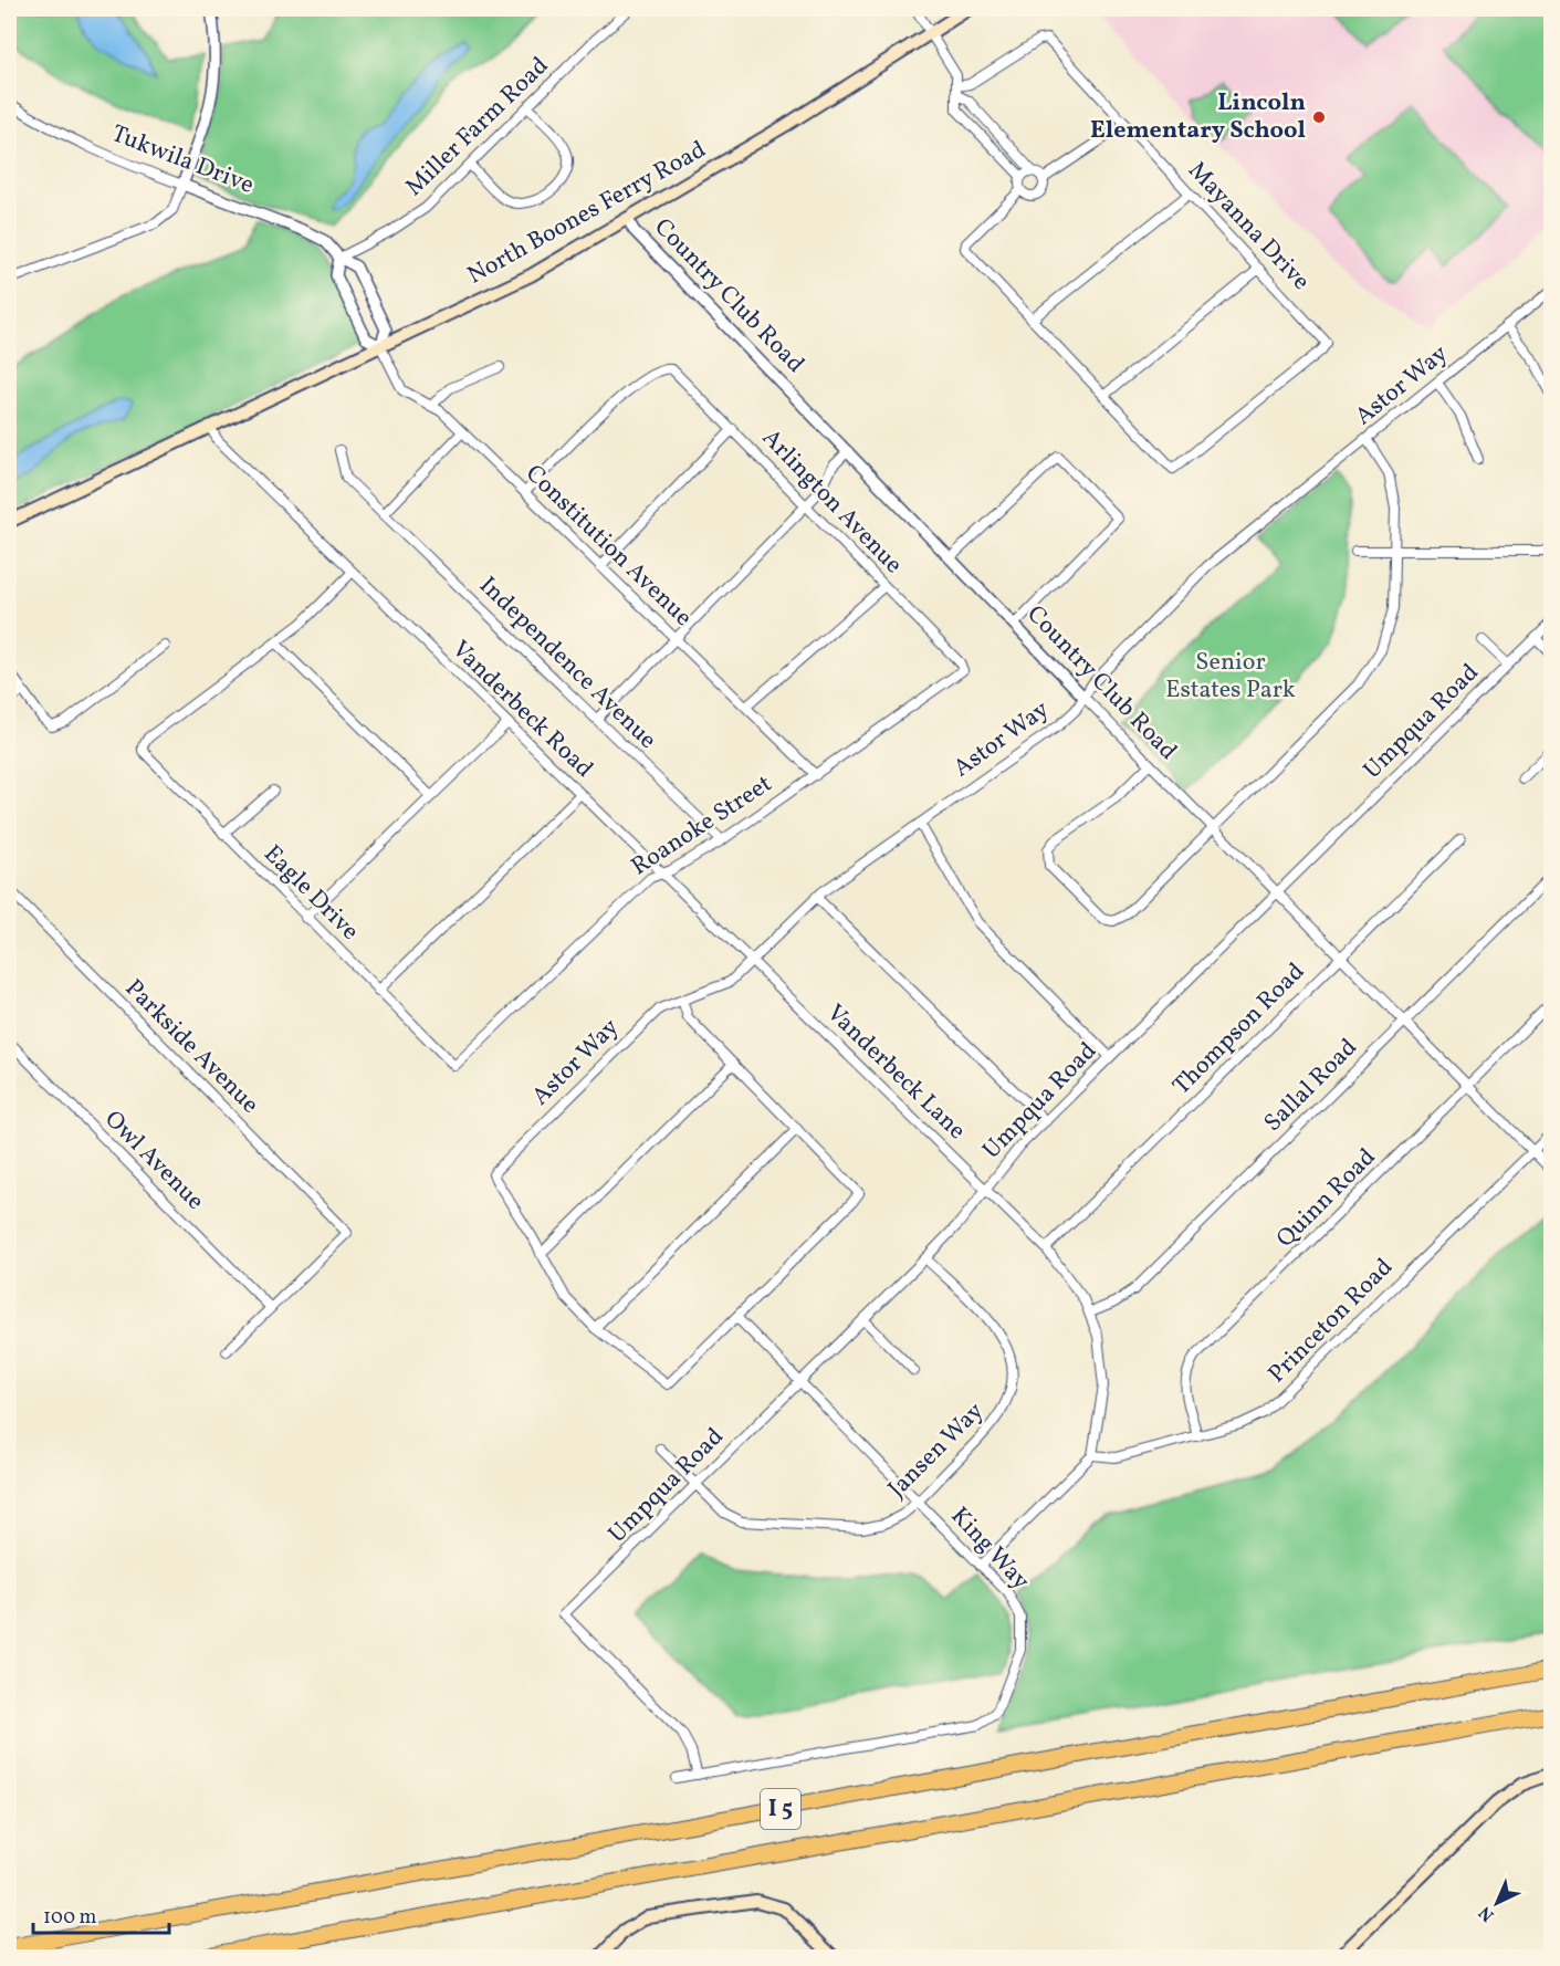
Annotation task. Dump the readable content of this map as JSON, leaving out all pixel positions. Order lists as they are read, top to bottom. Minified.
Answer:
{"streets":{"highway":["I 5"],"main road":["North Boones Ferry Road"],"street":["Miller Farm Road","Tukwila Drive","Mayanna Drive","Country Club Road","Astor Way","Arlington Avenue","Constitution Avenue","Independence Avenue","Vanderbeck Road","Umpqua Road","Roanoke Street","Eagle Drive","Thompson Road","Parkside Avenue","Vanderbeck Lane","Sallal Road","Owl Avenue","Quinn Road","Princeton Road","Jansen Way","King Way"]},"crossings":[["Miller Farm Road","Tukwila Drive"],["Tukwila Drive","North Boones Ferry Road"],["Tukwila Drive","Constitution Avenue"],["North Boones Ferry Road","Country Club Road"],["North Boones Ferry Road","Constitution Avenue"],["North Boones Ferry Road","Vanderbeck Road"],["Country Club Road","Astor Way"],["Country Club Road","Umpqua Road"],["Country Club Road","Thompson Road"],["Country Club Road","Sallal Road"],["Country Club Road","Quinn Road"],["Country Club Road","Princeton Road"],["Astor Way","Vanderbeck Lane"],["Arlington Avenue","Constitution Avenue"],["Arlington Avenue","Roanoke Street"],["Constitution Avenue","Roanoke Street"],["Independence Avenue","Roanoke Street"],["Vanderbeck Road","Roanoke Street"],["Vanderbeck Road","Vanderbeck Lane"],["Umpqua Road","Vanderbeck Lane"],["Umpqua Road","Jansen Way"],["Umpqua Road","King Way"],["Roanoke Street","Eagle Drive"],["Thompson Road","Vanderbeck Lane"],["Parkside Avenue","Owl Avenue"],["Vanderbeck Lane","Sallal Road"],["Vanderbeck Lane","Princeton Road"],["Quinn Road","Princeton Road"],["Jansen Way","King Way"]],"parks":["Senior Estates Park"],"places":["Lincoln Elementary School"],"scale_bar":"100 m","north":"bottom left"}
